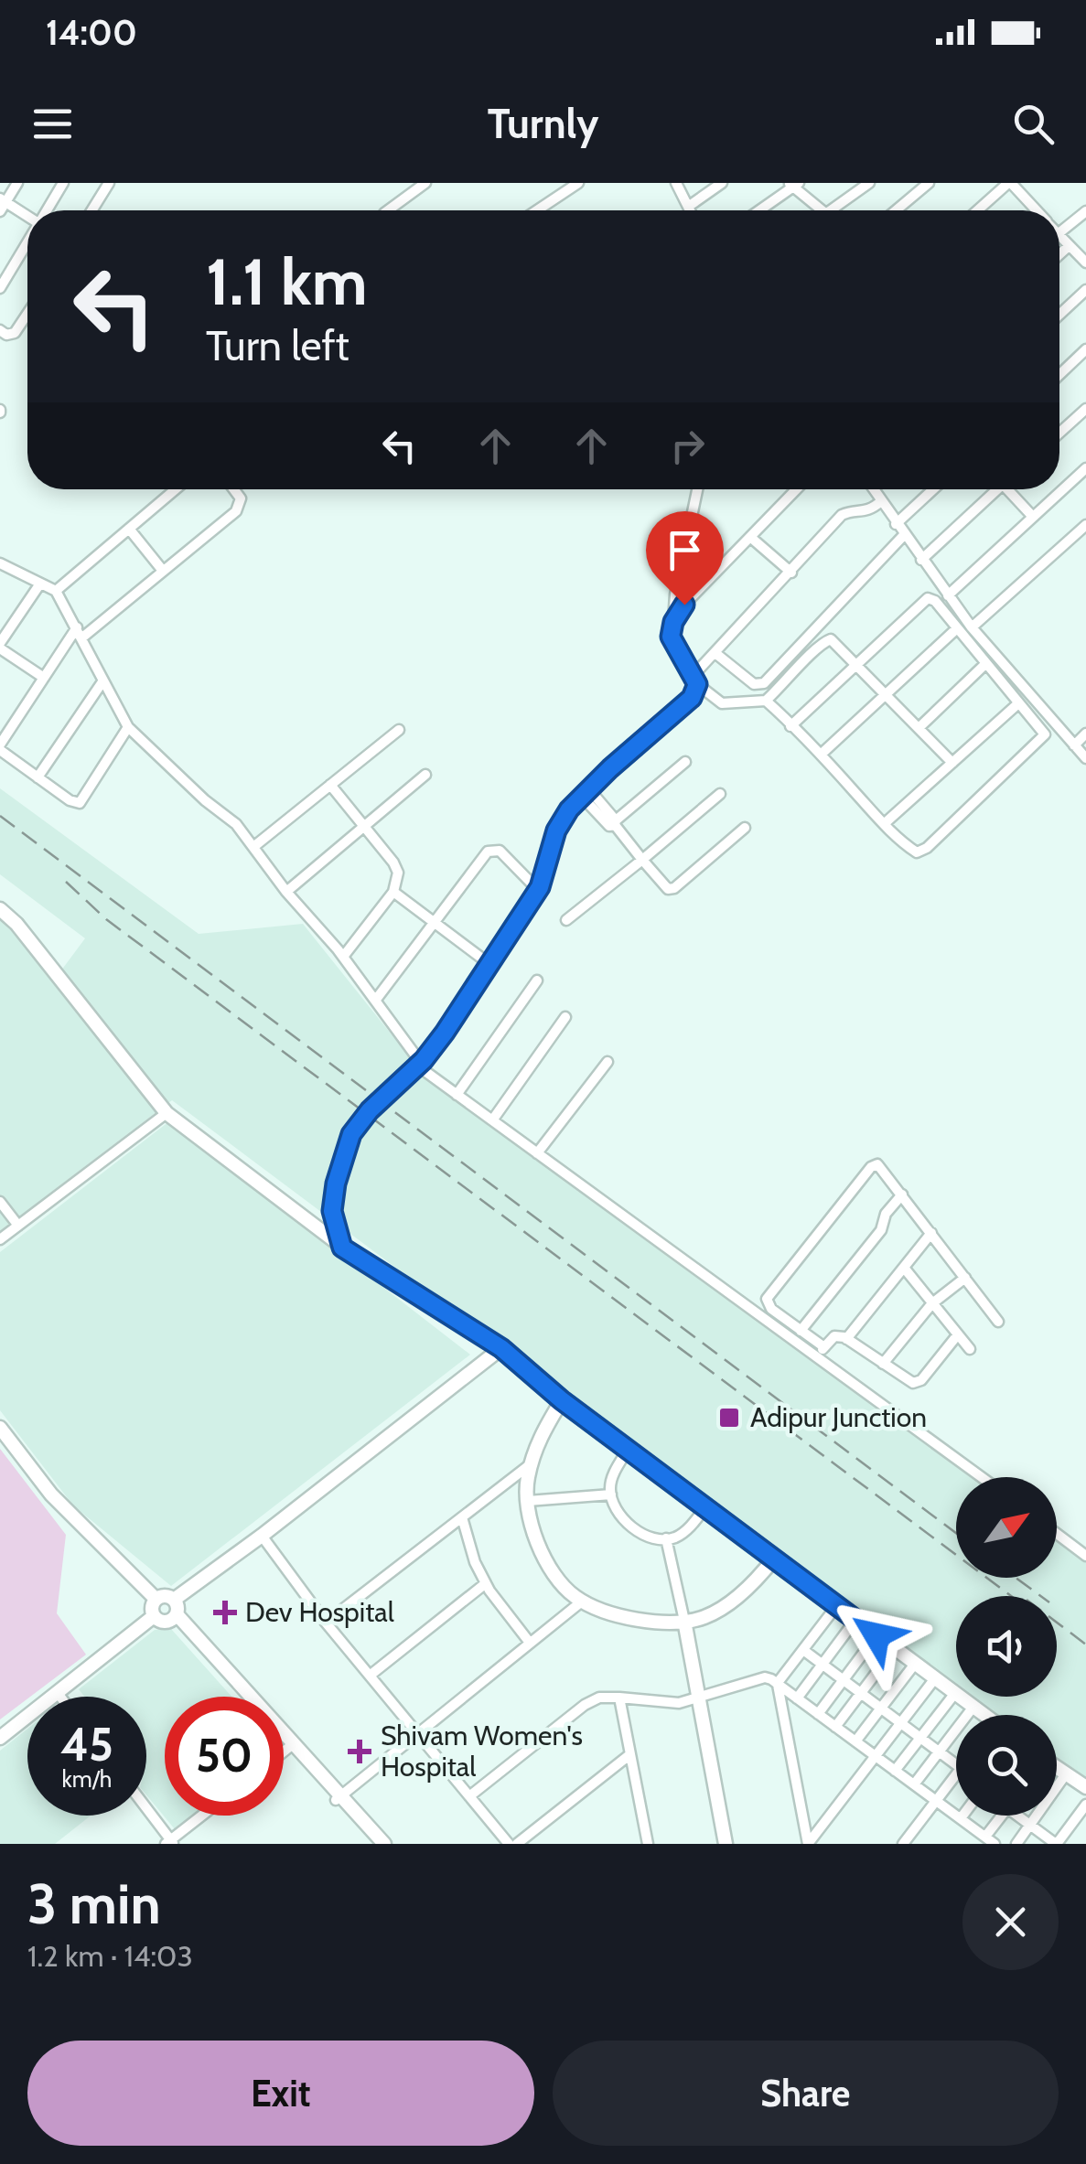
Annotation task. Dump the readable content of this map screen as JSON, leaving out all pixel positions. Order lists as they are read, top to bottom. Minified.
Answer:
{"places":{"transit":["Adipur Junction"],"health":["Dev Hospital","Shivam Women's Hospital"]},"north":"top right","page":{"status":"14:00","header":"Turnly","turn":["1.1 km","Turn left"],"speed":"45 km/h","limit":"50","heading":["3 min","1.2 km · 14:03"],"buttons":["Exit","Share"]}}
